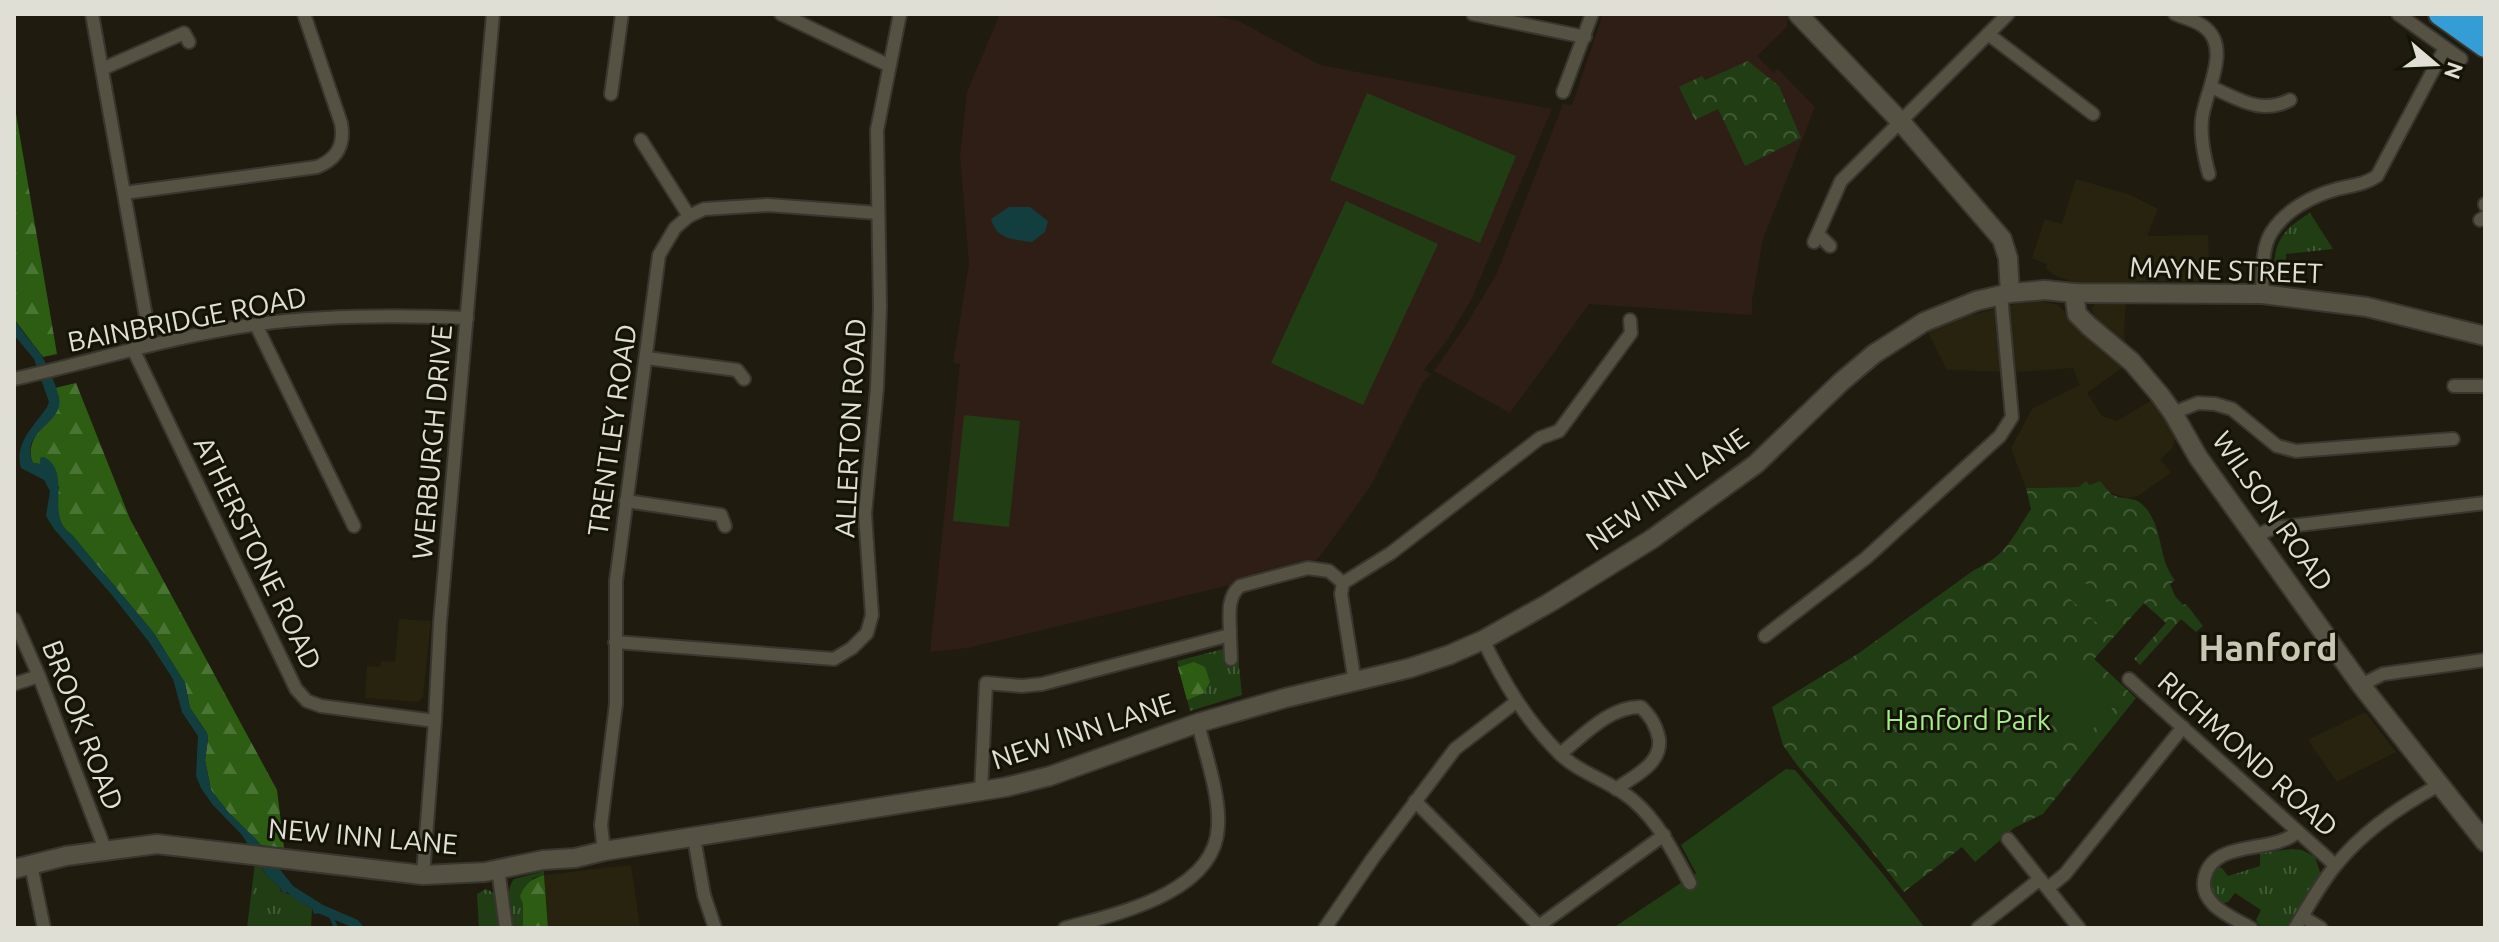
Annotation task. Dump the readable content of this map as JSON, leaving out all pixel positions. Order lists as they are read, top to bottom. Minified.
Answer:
{"streets":{"street":["MAYNE STREET","BAINBRIDGE ROAD","ALLERTON ROAD","TRENTLEY ROAD","WERBURGH DRIVE","NEW INN LANE","WILSON ROAD","ATHERSTONE ROAD","BROOK ROAD","RICHMOND ROAD"]},"crossings":[["MAYNE STREET","NEW INN LANE"],["MAYNE STREET","WILSON ROAD"],["BAINBRIDGE ROAD","WERBURGH DRIVE"],["BAINBRIDGE ROAD","ATHERSTONE ROAD"],["ALLERTON ROAD","TRENTLEY ROAD"],["TRENTLEY ROAD","NEW INN LANE"],["WERBURGH DRIVE","NEW INN LANE"],["WERBURGH DRIVE","ATHERSTONE ROAD"],["NEW INN LANE","BROOK ROAD"]],"districts":["Hanford"],"parks":["Hanford Park"],"north":"right"}
